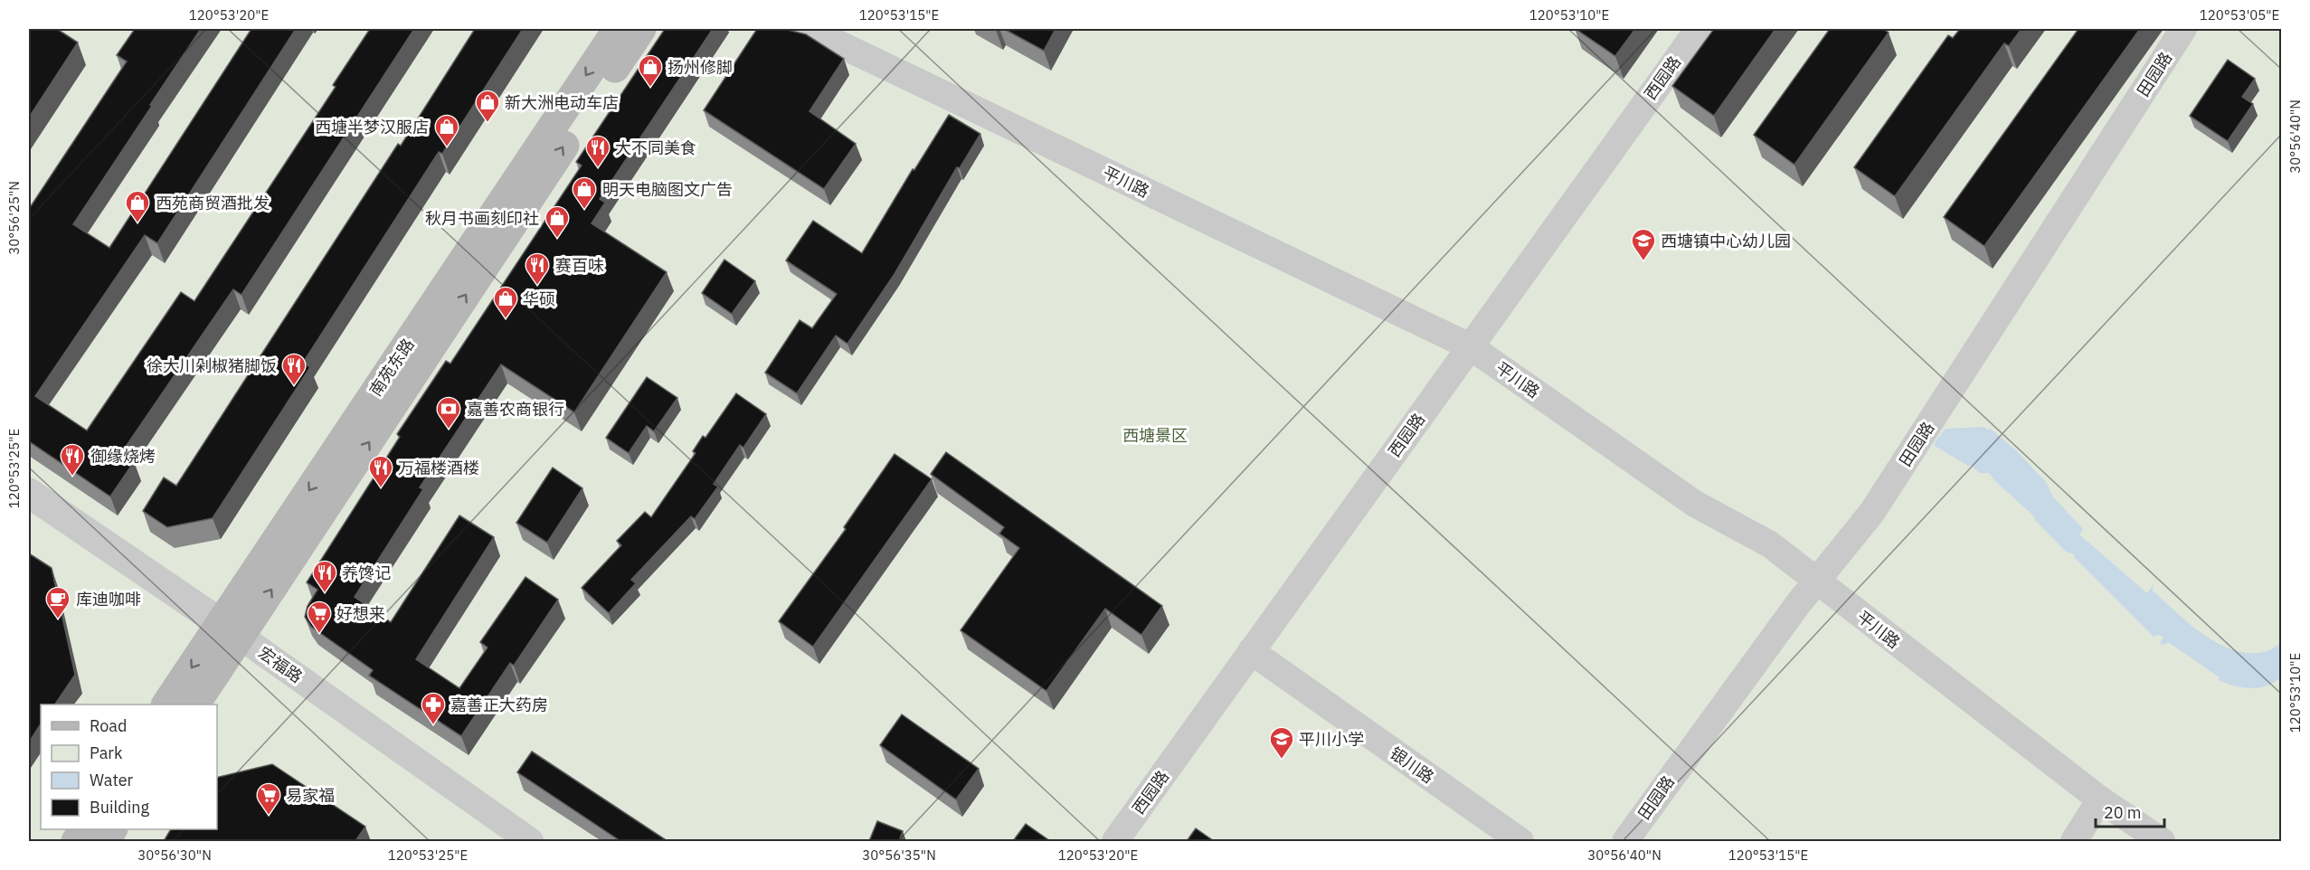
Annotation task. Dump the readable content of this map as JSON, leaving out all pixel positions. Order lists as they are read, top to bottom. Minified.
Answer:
{"streets":{"main road":["南苑东路"],"street":["田园路","西园路","平川路","宏福路","银川路"]},"crossings":[["田园路","平川路"],["西园路","平川路"],["西园路","银川路"],["南苑东路","宏福路"]],"parks":["西塘景区"],"places":{"shop":["扬州修脚","新大洲电动车店","西塘半梦汉服店","明天电脑图文广告","西苑商贸酒批发","秋月书画刻印社","华硕"],"restaurant":["大不同美食","赛百味","徐大川剁椒猪脚饭","御缘烧烤","万福楼酒楼","养馋记"],"school or university":["西塘镇中心幼儿园","平川小学"],"bank":["嘉善农商银行"],"cafe":["库迪咖啡"],"supermarket":["好想来","易家福"],"pharmacy":["嘉善正大药房"]},"legend":["Road","Park","Water","Building"],"scale_bar":"20 m","coordinates":["120°53'20\"E","120°53'15\"E","120°53'10\"E","120°53'05\"E","30°56'40\"N","30°56'25\"N","120°53'25\"E","30°56'30\"N","30°56'35\"N"]}
